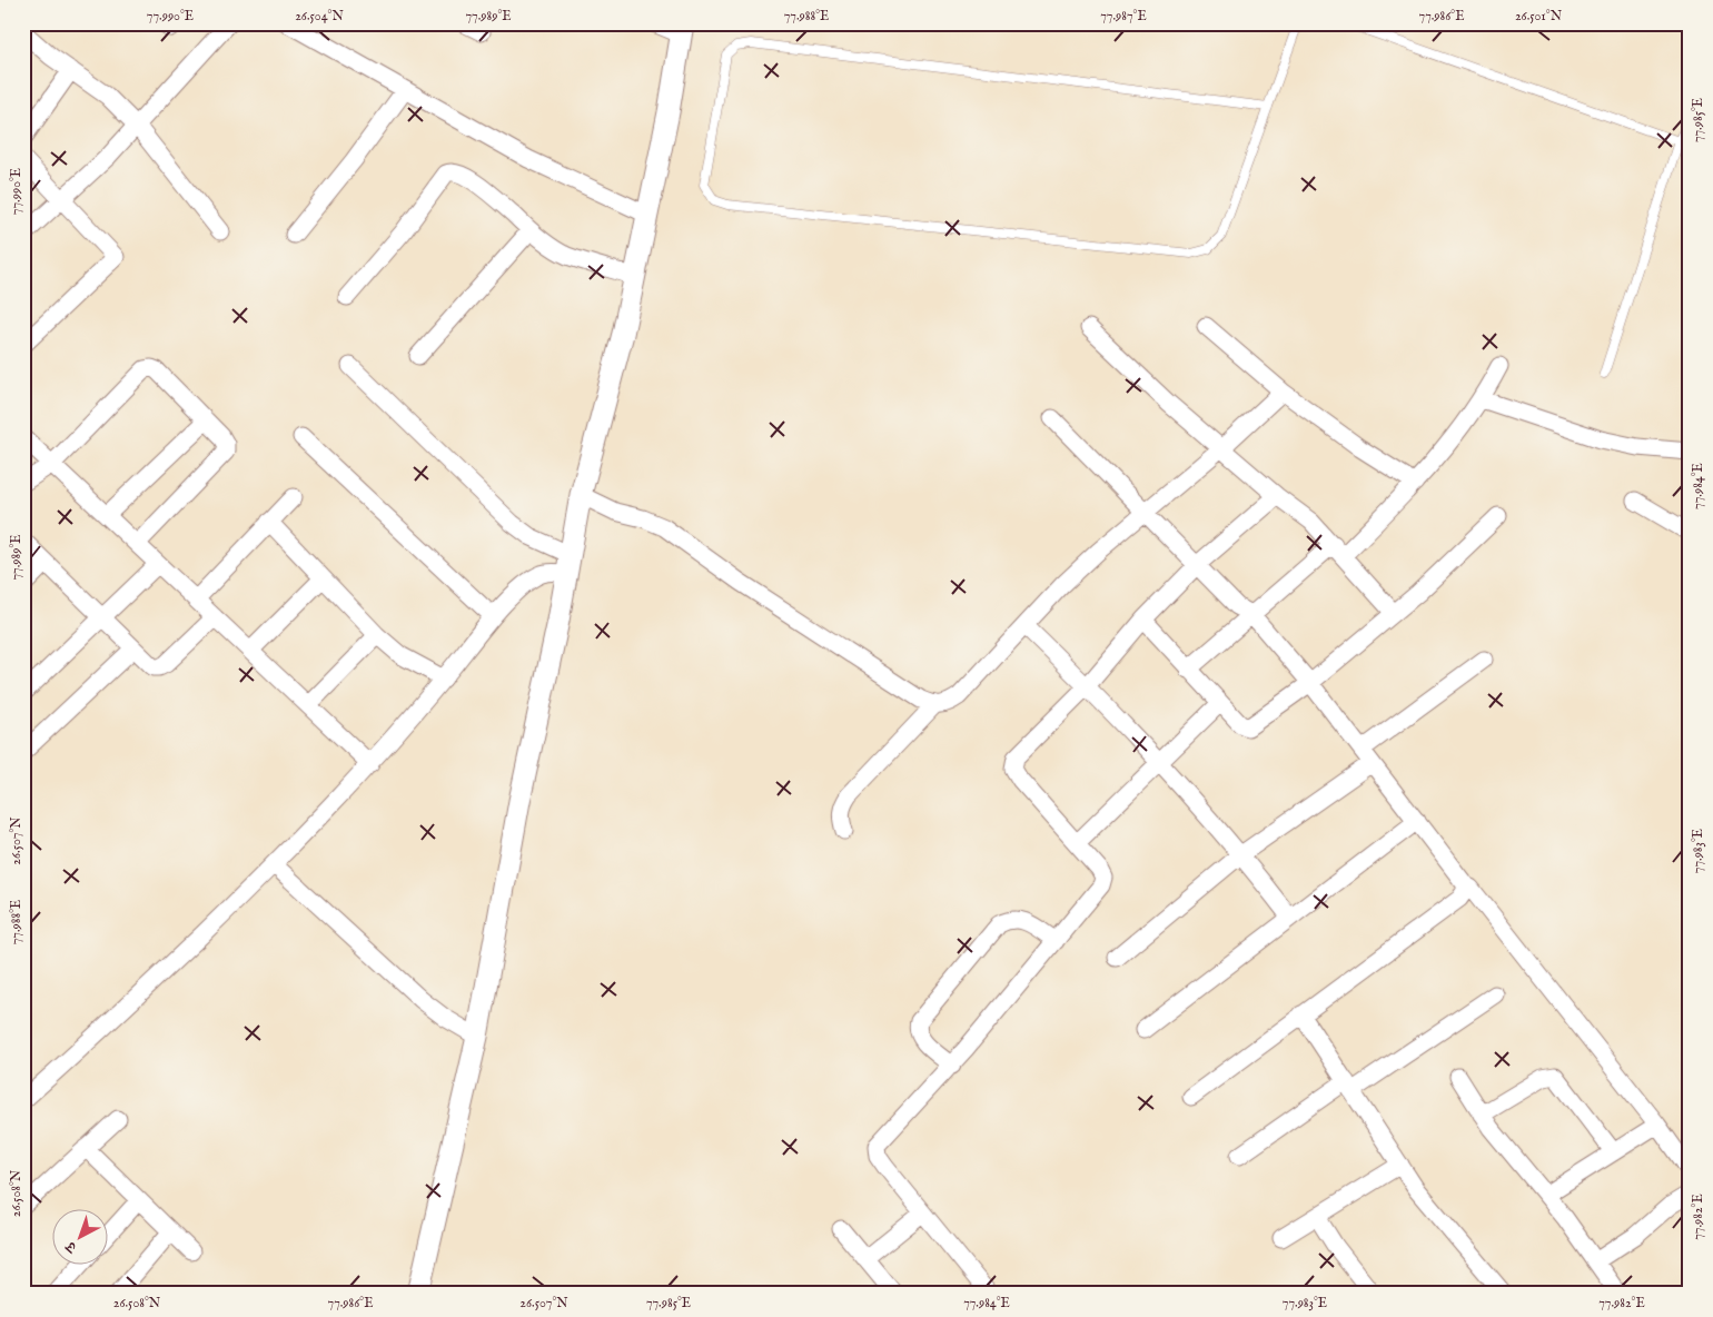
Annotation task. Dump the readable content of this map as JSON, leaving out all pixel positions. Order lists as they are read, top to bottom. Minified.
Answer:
{"north":"bottom left","coordinates":["77.990°E","26.504°N","77.989°E","77.988°E","77.987°E","77.986°E","26.501°N","77.985°E","77.984°E","26.507°N","77.983°E","26.508°N","77.982°E"]}
